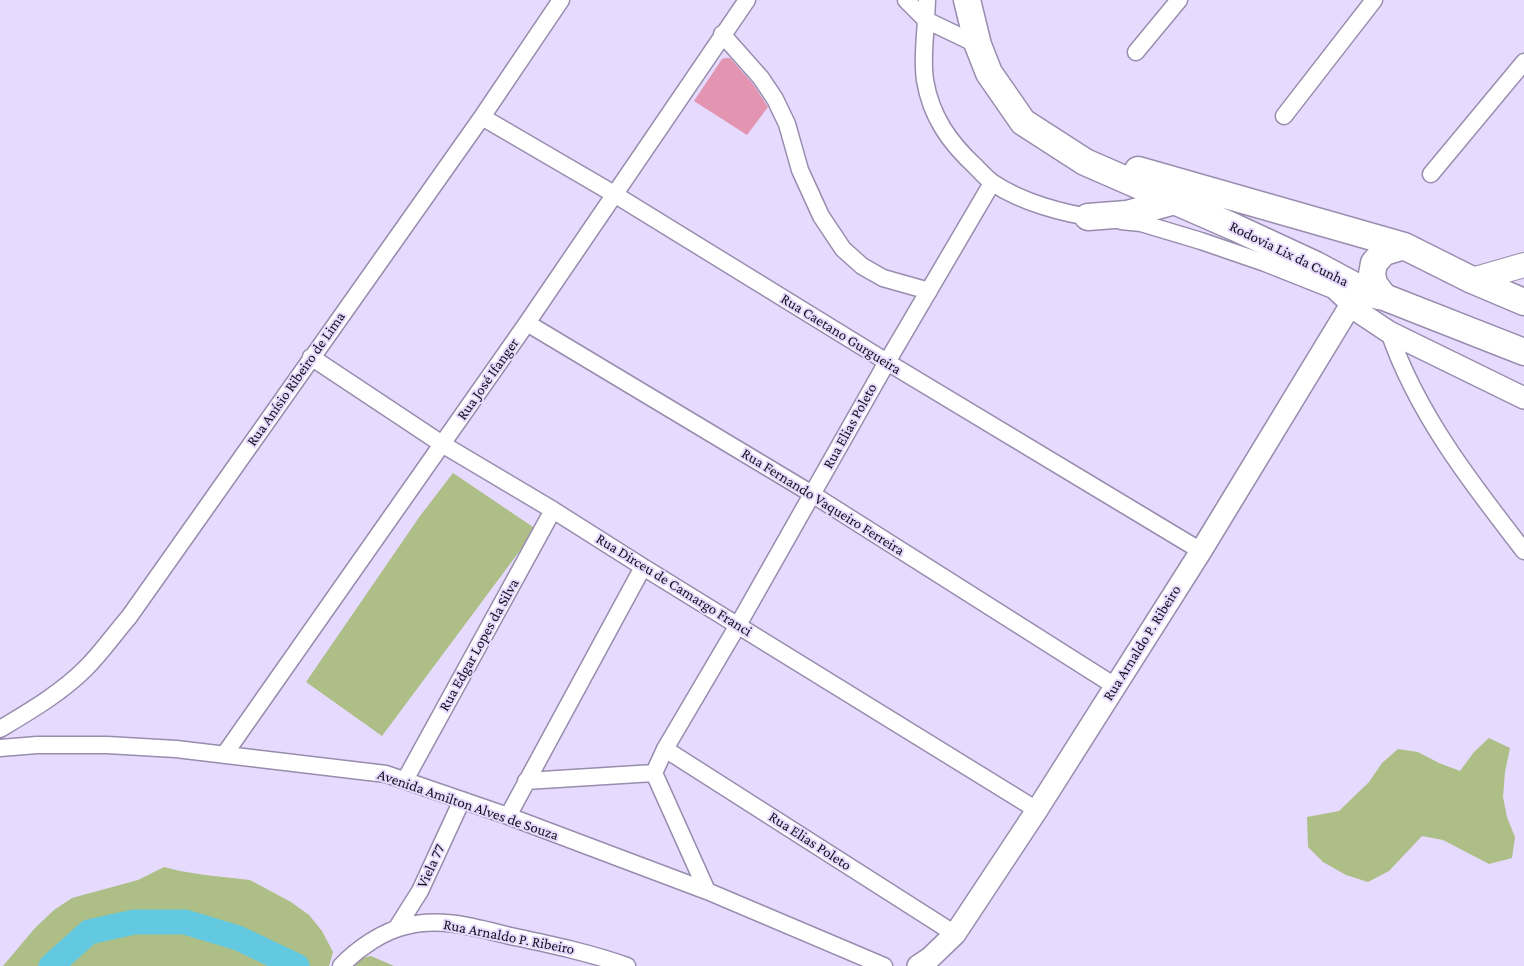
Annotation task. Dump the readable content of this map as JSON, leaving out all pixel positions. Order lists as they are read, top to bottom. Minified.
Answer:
{"streets":{"main road":["Rodovia Lix da Cunha"],"street":["Rua Caetano Gurgueira","Rua Anísio Ribeiro de Lima","Rua José Ifanger","Rua Elias Poleto","Rua Fernando Vaqueiro Ferreira","Rua Dirceu de Camargo Franci","Rua Arnaldo P. Ribeiro","Rua Edgar Lopes da Silva","Avenida Amilton Alves de Souza","Viela 77"]},"crossings":[["Rua Caetano Gurgueira","Rua Anísio Ribeiro de Lima"],["Rua Caetano Gurgueira","Rua José Ifanger"],["Rua Caetano Gurgueira","Rua Elias Poleto"],["Rua Caetano Gurgueira","Rua Arnaldo P. Ribeiro"],["Rua Anísio Ribeiro de Lima","Rua Dirceu de Camargo Franci"],["Rua José Ifanger","Rua Fernando Vaqueiro Ferreira"],["Rua José Ifanger","Rua Dirceu de Camargo Franci"],["Rua José Ifanger","Avenida Amilton Alves de Souza"],["Rua Elias Poleto","Rua Fernando Vaqueiro Ferreira"],["Rua Elias Poleto","Rua Dirceu de Camargo Franci"],["Rua Elias Poleto","Rua Arnaldo P. Ribeiro"],["Rua Fernando Vaqueiro Ferreira","Rua Arnaldo P. Ribeiro"],["Rua Dirceu de Camargo Franci","Rua Arnaldo P. Ribeiro"],["Rua Dirceu de Camargo Franci","Rua Edgar Lopes da Silva"],["Rua Arnaldo P. Ribeiro","Viela 77"],["Rua Edgar Lopes da Silva","Avenida Amilton Alves de Souza"],["Avenida Amilton Alves de Souza","Viela 77"]]}
